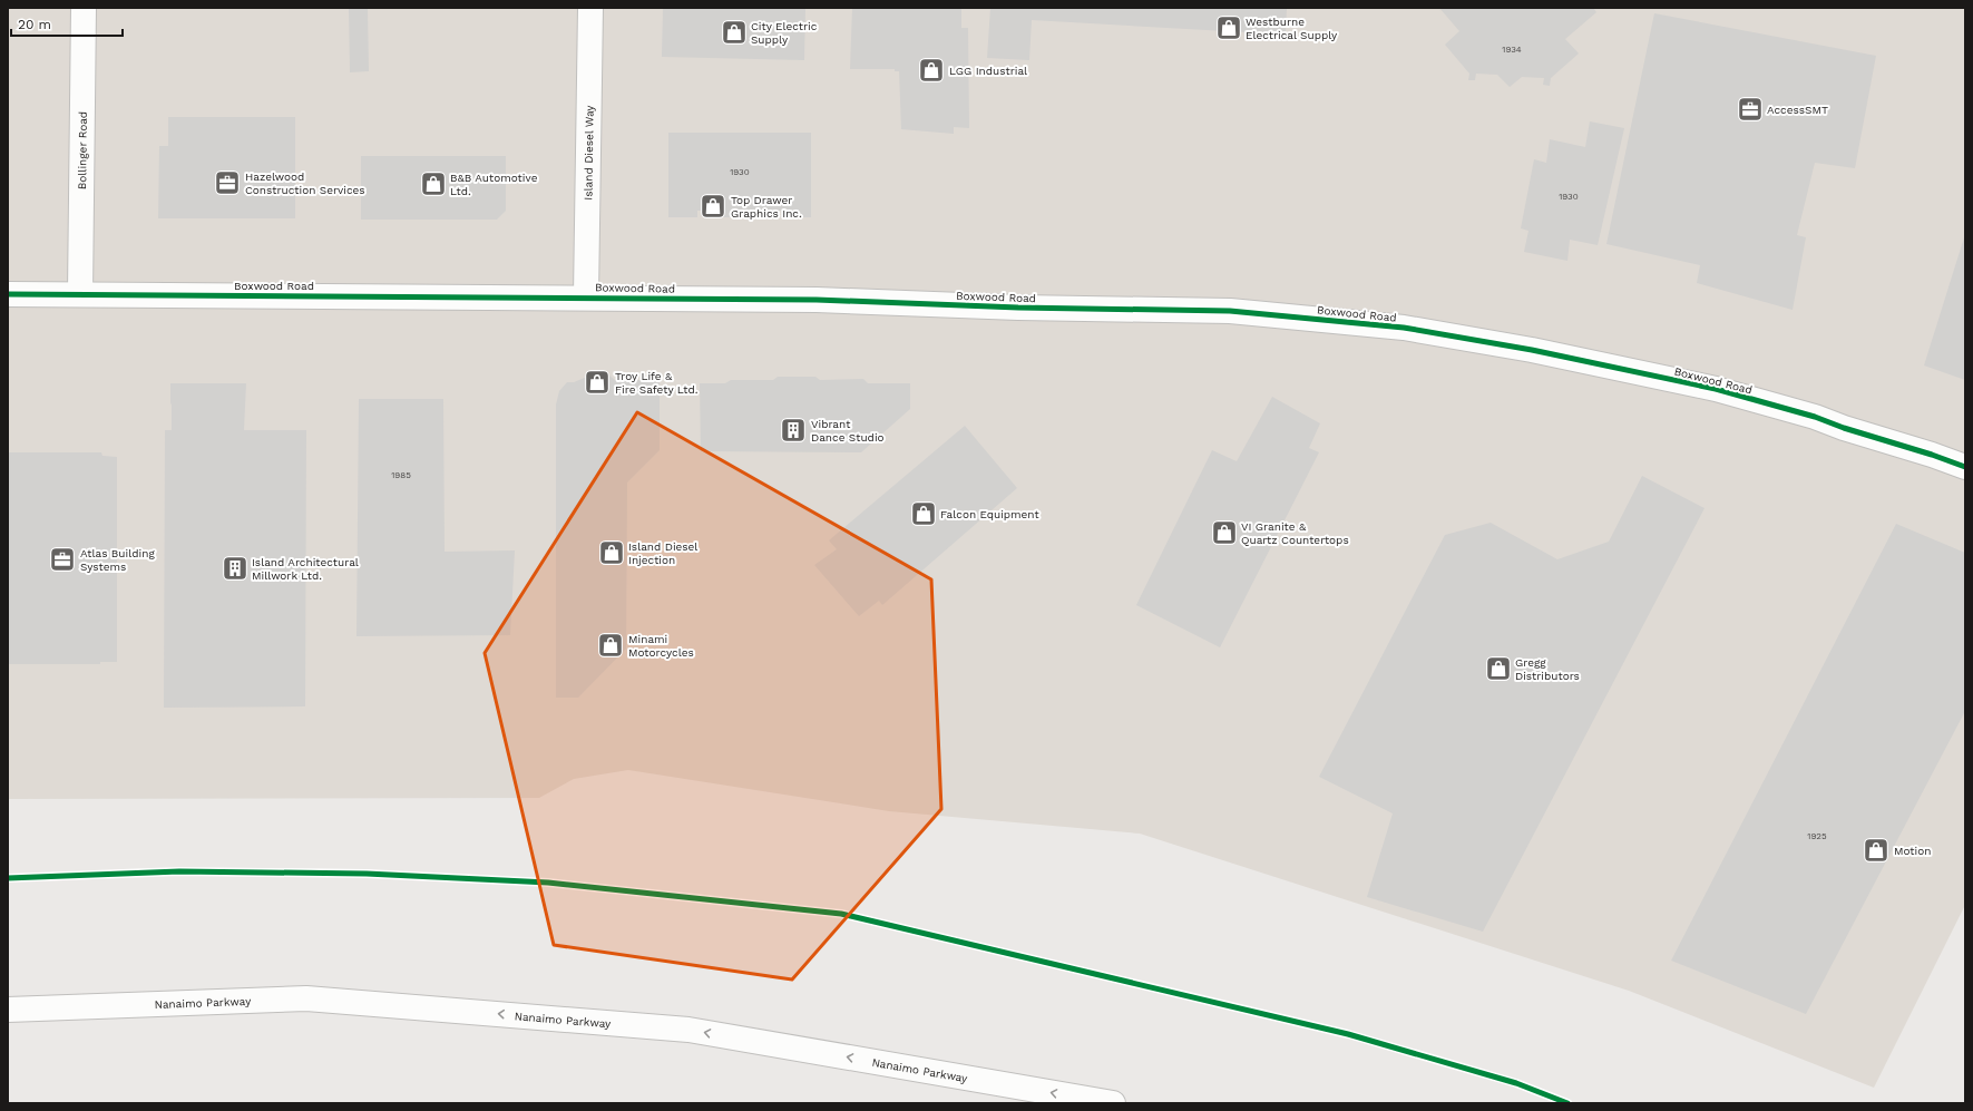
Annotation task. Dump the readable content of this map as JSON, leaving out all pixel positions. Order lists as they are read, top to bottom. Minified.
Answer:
{"streets":{"main road":["Bollinger Road","Island Diesel Way","Boxwood Road","Nanaimo Parkway"]},"crossings":[["Bollinger Road","Boxwood Road"],["Island Diesel Way","Boxwood Road"]],"one_way":["Nanaimo Parkway"],"places":{"shop":["Westburne Electrical Supply","City Electric Supply","LGG Industrial","B&B Automotive Ltd.","Top Drawer Graphics Inc.","Troy Life & Fire Safety Ltd.","Falcon Equipment","VI Granite & Quartz Countertops","Island Diesel Injection","Minami Motorcycles","Gregg Distributors","Motion"],"office":["AccessSMT","Hazelwood Construction Services","Atlas Building Systems"],"building":["Vibrant Dance Studio","Island Architectural Millwork Ltd."]},"house_numbers":["1934","1930","1930","1985","1925"],"scale_bar":"20 m"}
